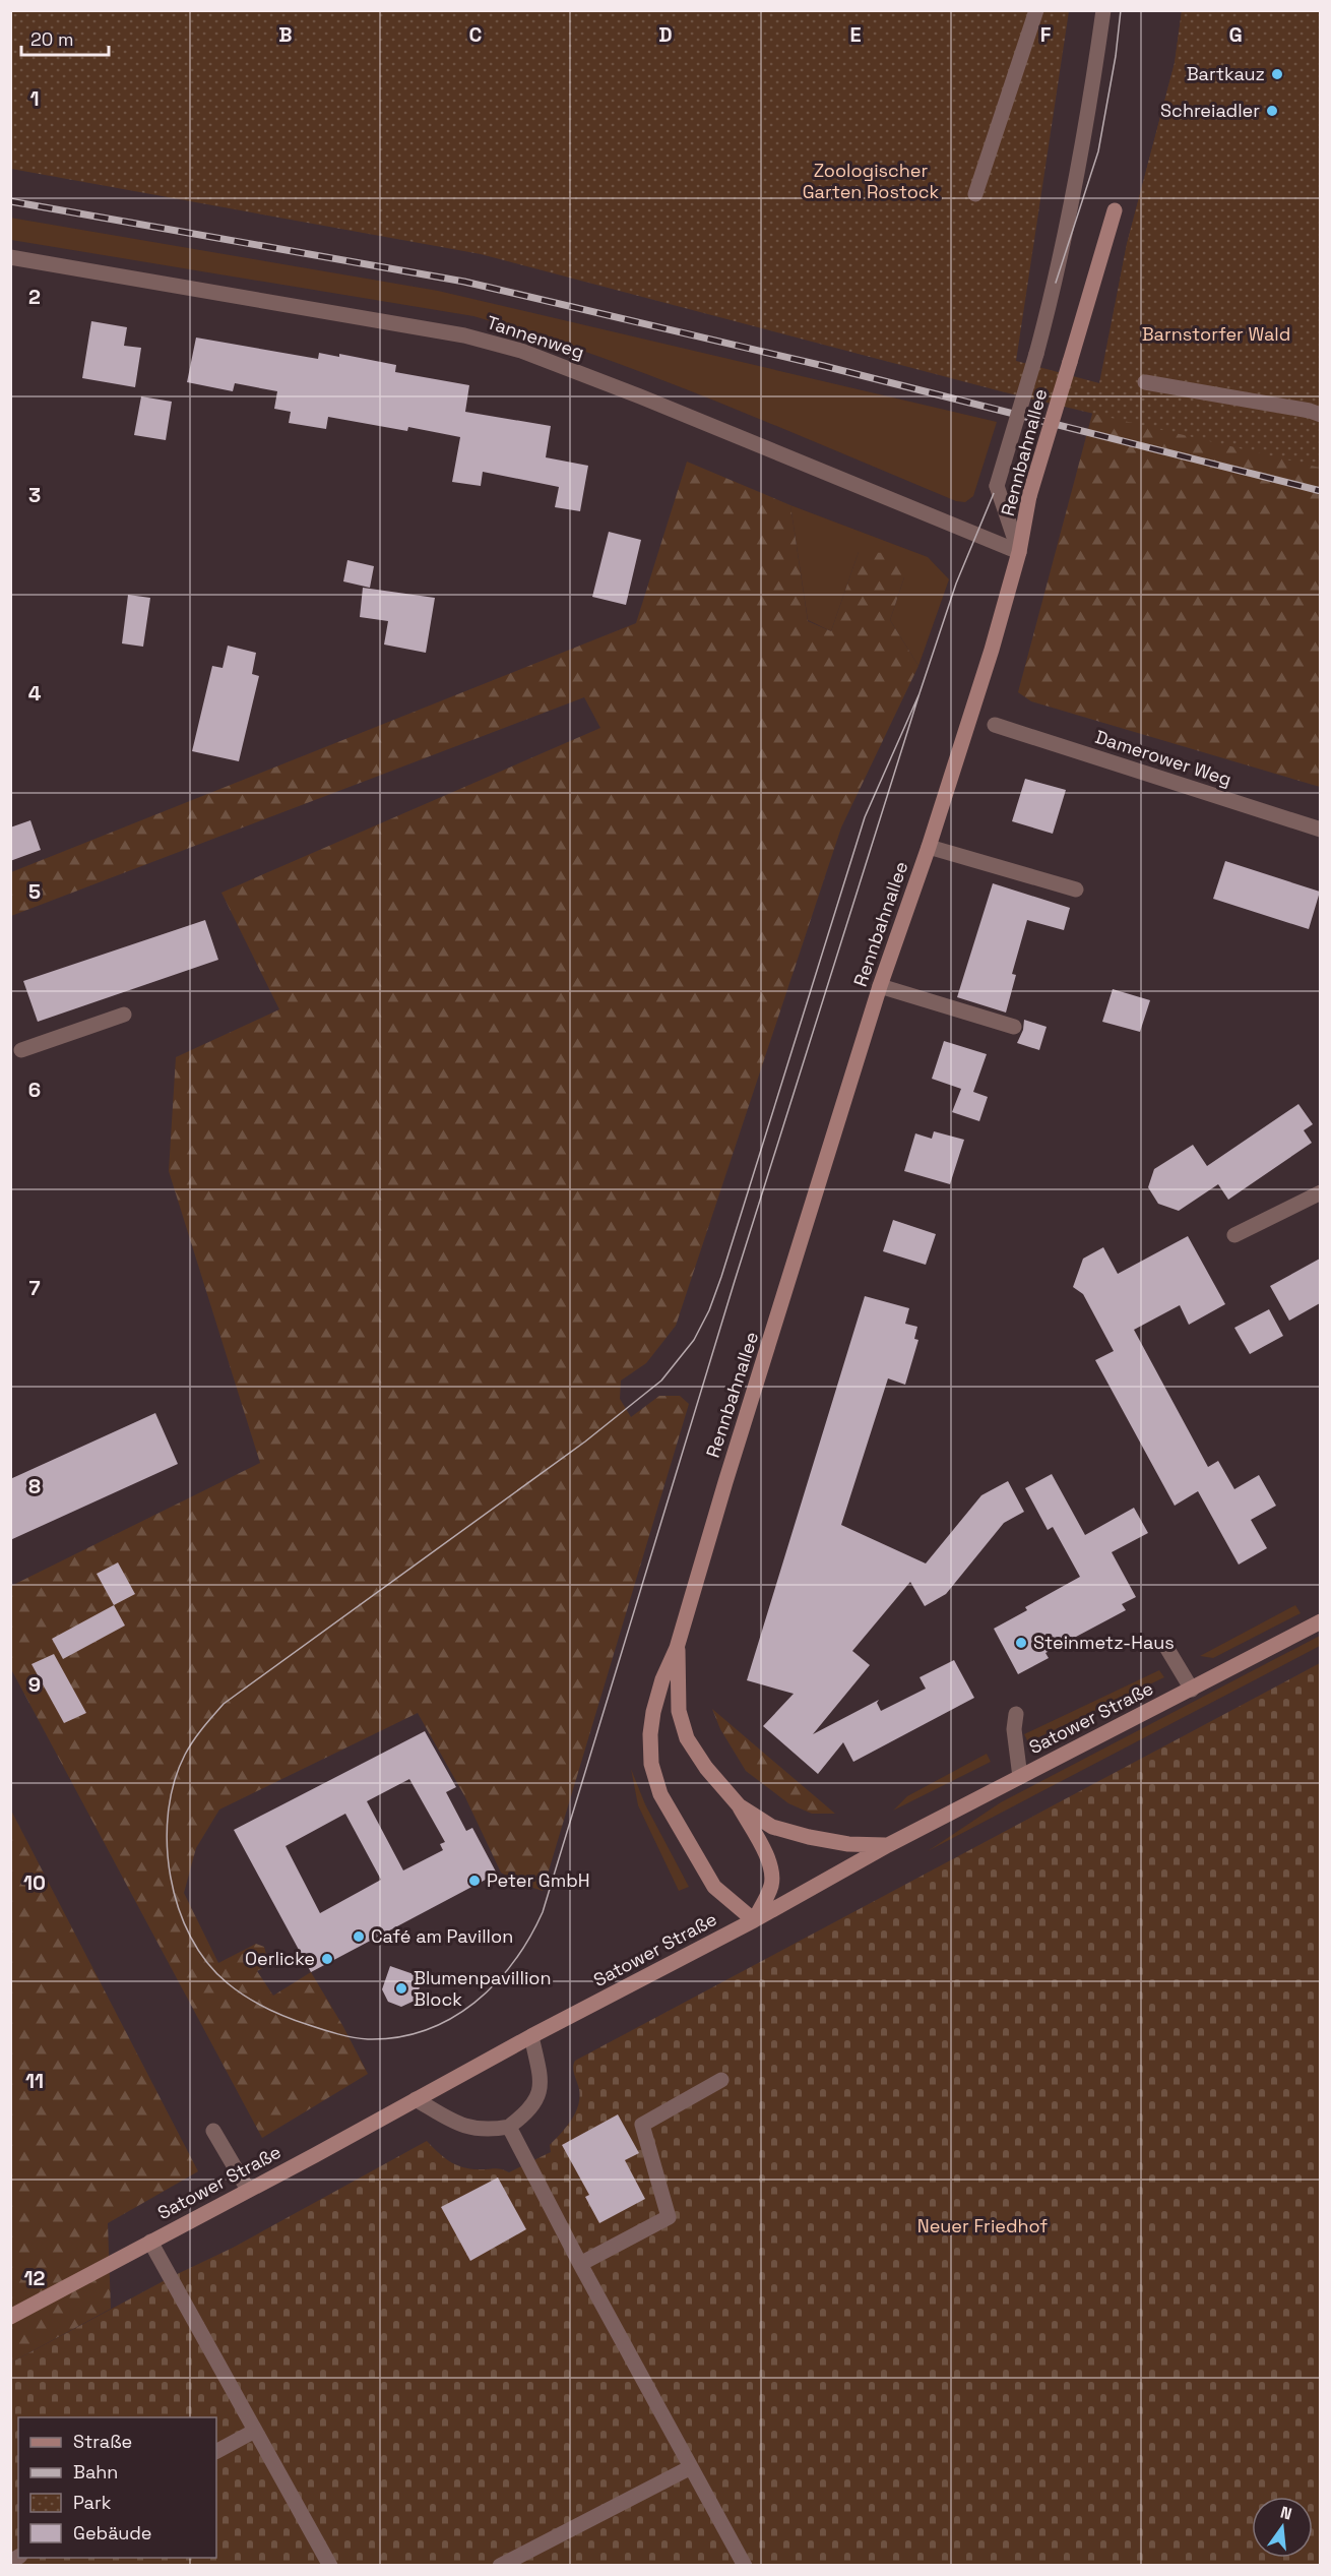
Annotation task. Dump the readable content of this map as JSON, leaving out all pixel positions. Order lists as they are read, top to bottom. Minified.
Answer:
{"streets":{"main road":["Rennbahnallee","Satower Straße"],"street":["Tannenweg","Damerower Weg"]},"crossings":[["Tannenweg","Rennbahnallee"],["Rennbahnallee","Satower Straße"]],"parks":["Zoologischer Garten Rostock","Barnstorfer Wald","Neuer Friedhof"],"places":["Bartkauz","Schreiadler","Steinmetz-Haus","Peter GmbH","Café am Pavillon","Oerlicke","Blumenpavillion Block"],"legend":["Straße","Bahn","Park","Gebäude"],"scale_bar":"20 m","north":"top","grid":{"columns":["B","C","D","E","F","G"],"rows":["1","2","3","4","5","6","7","8","9","10","11","12"]}}
